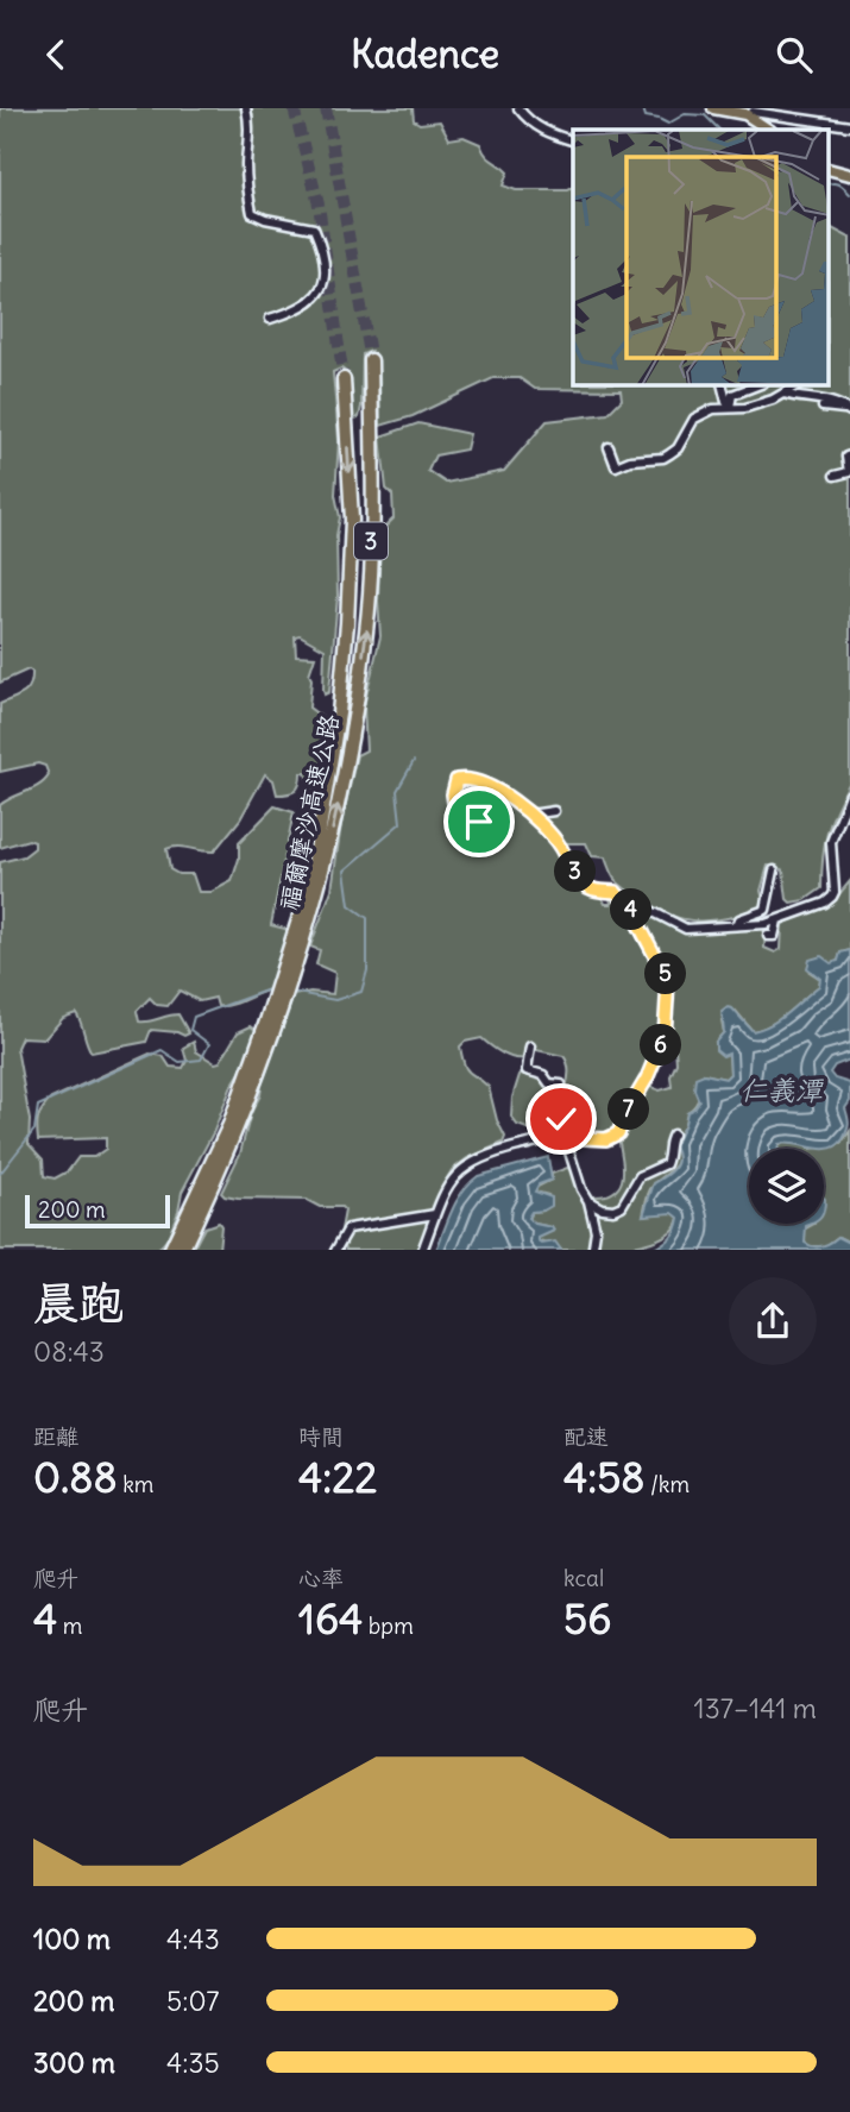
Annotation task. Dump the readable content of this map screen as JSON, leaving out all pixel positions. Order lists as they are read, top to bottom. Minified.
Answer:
{"streets":{"highway":["3","福爾摩沙高速公路"]},"water":["仁義潭"],"scale_bar":"200 m","page":{"header":"Kadence","pins":["3","4","5","6","7"],"scale":"200 m","heading":["晨跑","08:43"],"stats":[["距離","0.88 km"],["時間","4:22"],["配速","4:58 /km"],["爬升","4 m"],["心率","164 bpm"],["kcal","56"]],"chart":["爬升","137–141 m"],"list":[{"name":"100 m","note":"4:43"},{"name":"200 m","note":"5:07"},{"name":"300 m","note":"4:35"}]}}
